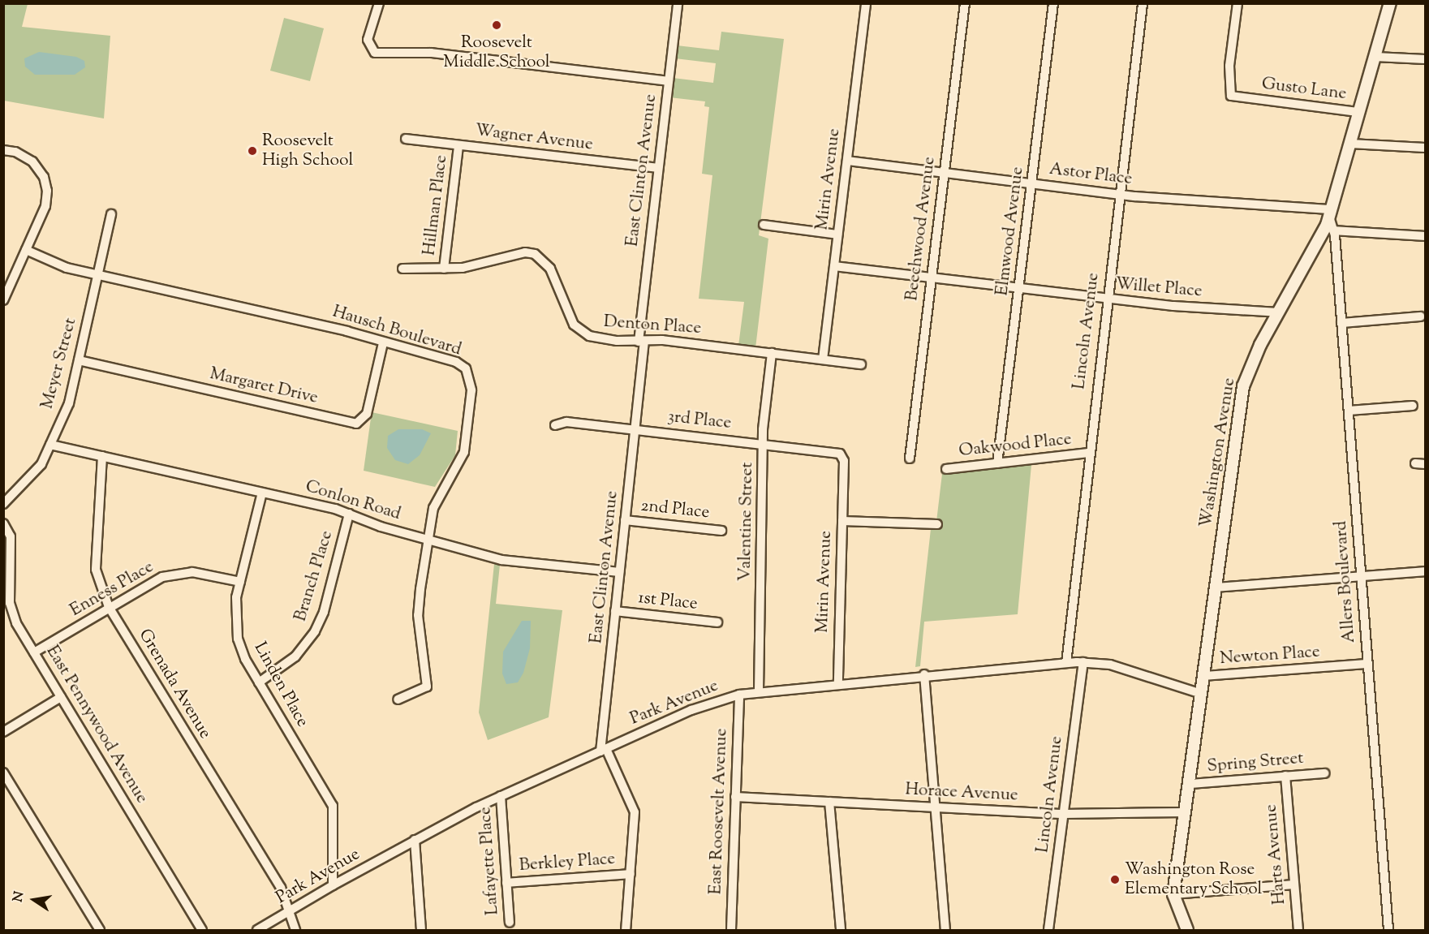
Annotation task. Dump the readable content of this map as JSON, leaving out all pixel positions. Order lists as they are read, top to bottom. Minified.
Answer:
{"streets":{"street":["Gusto Lane","Wagner Avenue","East Clinton Avenue","Astor Place","Mirin Avenue","Hillman Place","Beechwood Avenue","Elmwood Avenue","Willet Place","Denton Place","Hausch Boulevard","Lincoln Avenue","Meyer Street","Margaret Drive","3rd Place","Oakwood Place","Washington Avenue","Conlon Road","2nd Place","Valentine Street","Branch Place","Allers Boulevard","Enness Place","1st Place","Newton Place","Grenada Avenue","Linden Place","Park Avenue","East Pennywood Avenue","Spring Street","Horace Avenue","East Roosevelt Avenue","Harts Avenue","Lafayette Place","Berkley Place"]},"crossings":[["Gusto Lane","Washington Avenue"],["Wagner Avenue","East Clinton Avenue"],["Wagner Avenue","Hillman Place"],["East Clinton Avenue","Denton Place"],["East Clinton Avenue","3rd Place"],["East Clinton Avenue","Conlon Road"],["East Clinton Avenue","2nd Place"],["East Clinton Avenue","1st Place"],["East Clinton Avenue","Park Avenue"],["Astor Place","Mirin Avenue"],["Astor Place","Beechwood Avenue"],["Astor Place","Elmwood Avenue"],["Astor Place","Lincoln Avenue"],["Astor Place","Washington Avenue"],["Astor Place","Allers Boulevard"],["Mirin Avenue","Willet Place"],["Mirin Avenue","Denton Place"],["Mirin Avenue","3rd Place"],["Mirin Avenue","Park Avenue"],["Hillman Place","Denton Place"],["Beechwood Avenue","Willet Place"],["Elmwood Avenue","Willet Place"],["Elmwood Avenue","Oakwood Place"],["Willet Place","Lincoln Avenue"],["Willet Place","Washington Avenue"],["Denton Place","Valentine Street"],["Hausch Boulevard","Meyer Street"],["Hausch Boulevard","Margaret Drive"],["Hausch Boulevard","Conlon Road"],["Lincoln Avenue","Oakwood Place"],["Lincoln Avenue","Park Avenue"],["Lincoln Avenue","Horace Avenue"],["Meyer Street","Margaret Drive"],["Meyer Street","Conlon Road"],["3rd Place","Valentine Street"],["Washington Avenue","Allers Boulevard"],["Washington Avenue","Newton Place"],["Washington Avenue","Park Avenue"],["Washington Avenue","Spring Street"],["Washington Avenue","Horace Avenue"],["Conlon Road","Branch Place"],["Conlon Road","Grenada Avenue"],["Conlon Road","Linden Place"],["Valentine Street","Park Avenue"],["Branch Place","Linden Place"],["Allers Boulevard","Newton Place"],["Enness Place","Grenada Avenue"],["Enness Place","Linden Place"],["Enness Place","East Pennywood Avenue"],["Grenada Avenue","Park Avenue"],["Linden Place","Park Avenue"],["Park Avenue","East Roosevelt Avenue"],["Park Avenue","Lafayette Place"],["Spring Street","Harts Avenue"],["Horace Avenue","East Roosevelt Avenue"],["Lafayette Place","Berkley Place"]],"places":["Roosevelt Middle School","Roosevelt High School","Washington Rose Elementary School"],"north":"left"}
